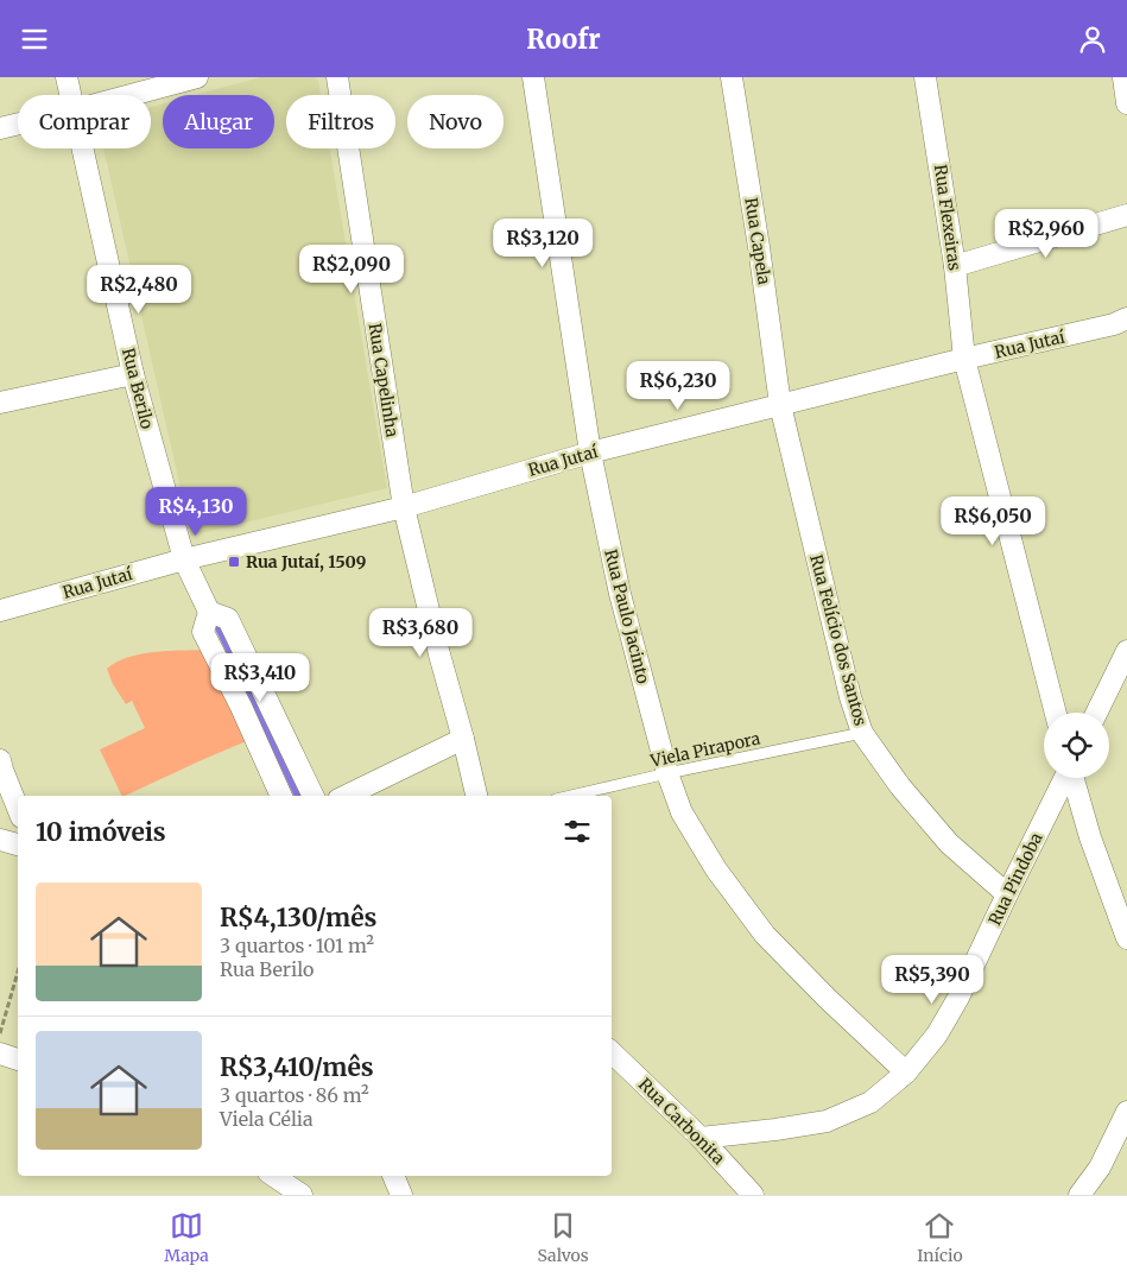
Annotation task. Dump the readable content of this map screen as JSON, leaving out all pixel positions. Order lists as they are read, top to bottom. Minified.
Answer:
{"streets":{"street":["Rua Flexeiras","Rua Capela","Rua Jutaí","Rua Capelinha","Rua Berilo","Rua Paulo Jacinto","Rua Felício dos Santos","Rua Pindoba","Rua Carbonita"],"lane":["Viela Pirapora"]},"crossings":[["Rua Flexeiras","Rua Jutaí"],["Rua Capela","Rua Jutaí"],["Rua Capela","Rua Felício dos Santos"],["Rua Jutaí","Rua Capelinha"],["Rua Jutaí","Rua Berilo"],["Rua Jutaí","Rua Paulo Jacinto"],["Rua Jutaí","Rua Felício dos Santos"],["Rua Paulo Jacinto","Viela Pirapora"],["Rua Paulo Jacinto","Rua Pindoba"],["Rua Felício dos Santos","Viela Pirapora"],["Rua Felício dos Santos","Rua Pindoba"],["Rua Pindoba","Rua Carbonita"]],"places":{"transit":["Rua Jutaí, 1509"]},"page":{"header":"Roofr","chip":["Comprar","Alugar","Filtros","Novo"],"price":["R$2,960","R$3,120","R$2,090","R$2,480","R$6,230","R$4,130","R$6,050","R$3,680","R$3,410","R$5,390"],"heading":"10 imóveis","list":[{"name":"R$4,130/mês","note":"3 quartos · 101 m² · Rua Berilo"},{"name":"R$3,410/mês","note":"3 quartos · 86 m² · Viela Célia"}],"tabs":["Mapa","Salvos","Início"]}}
